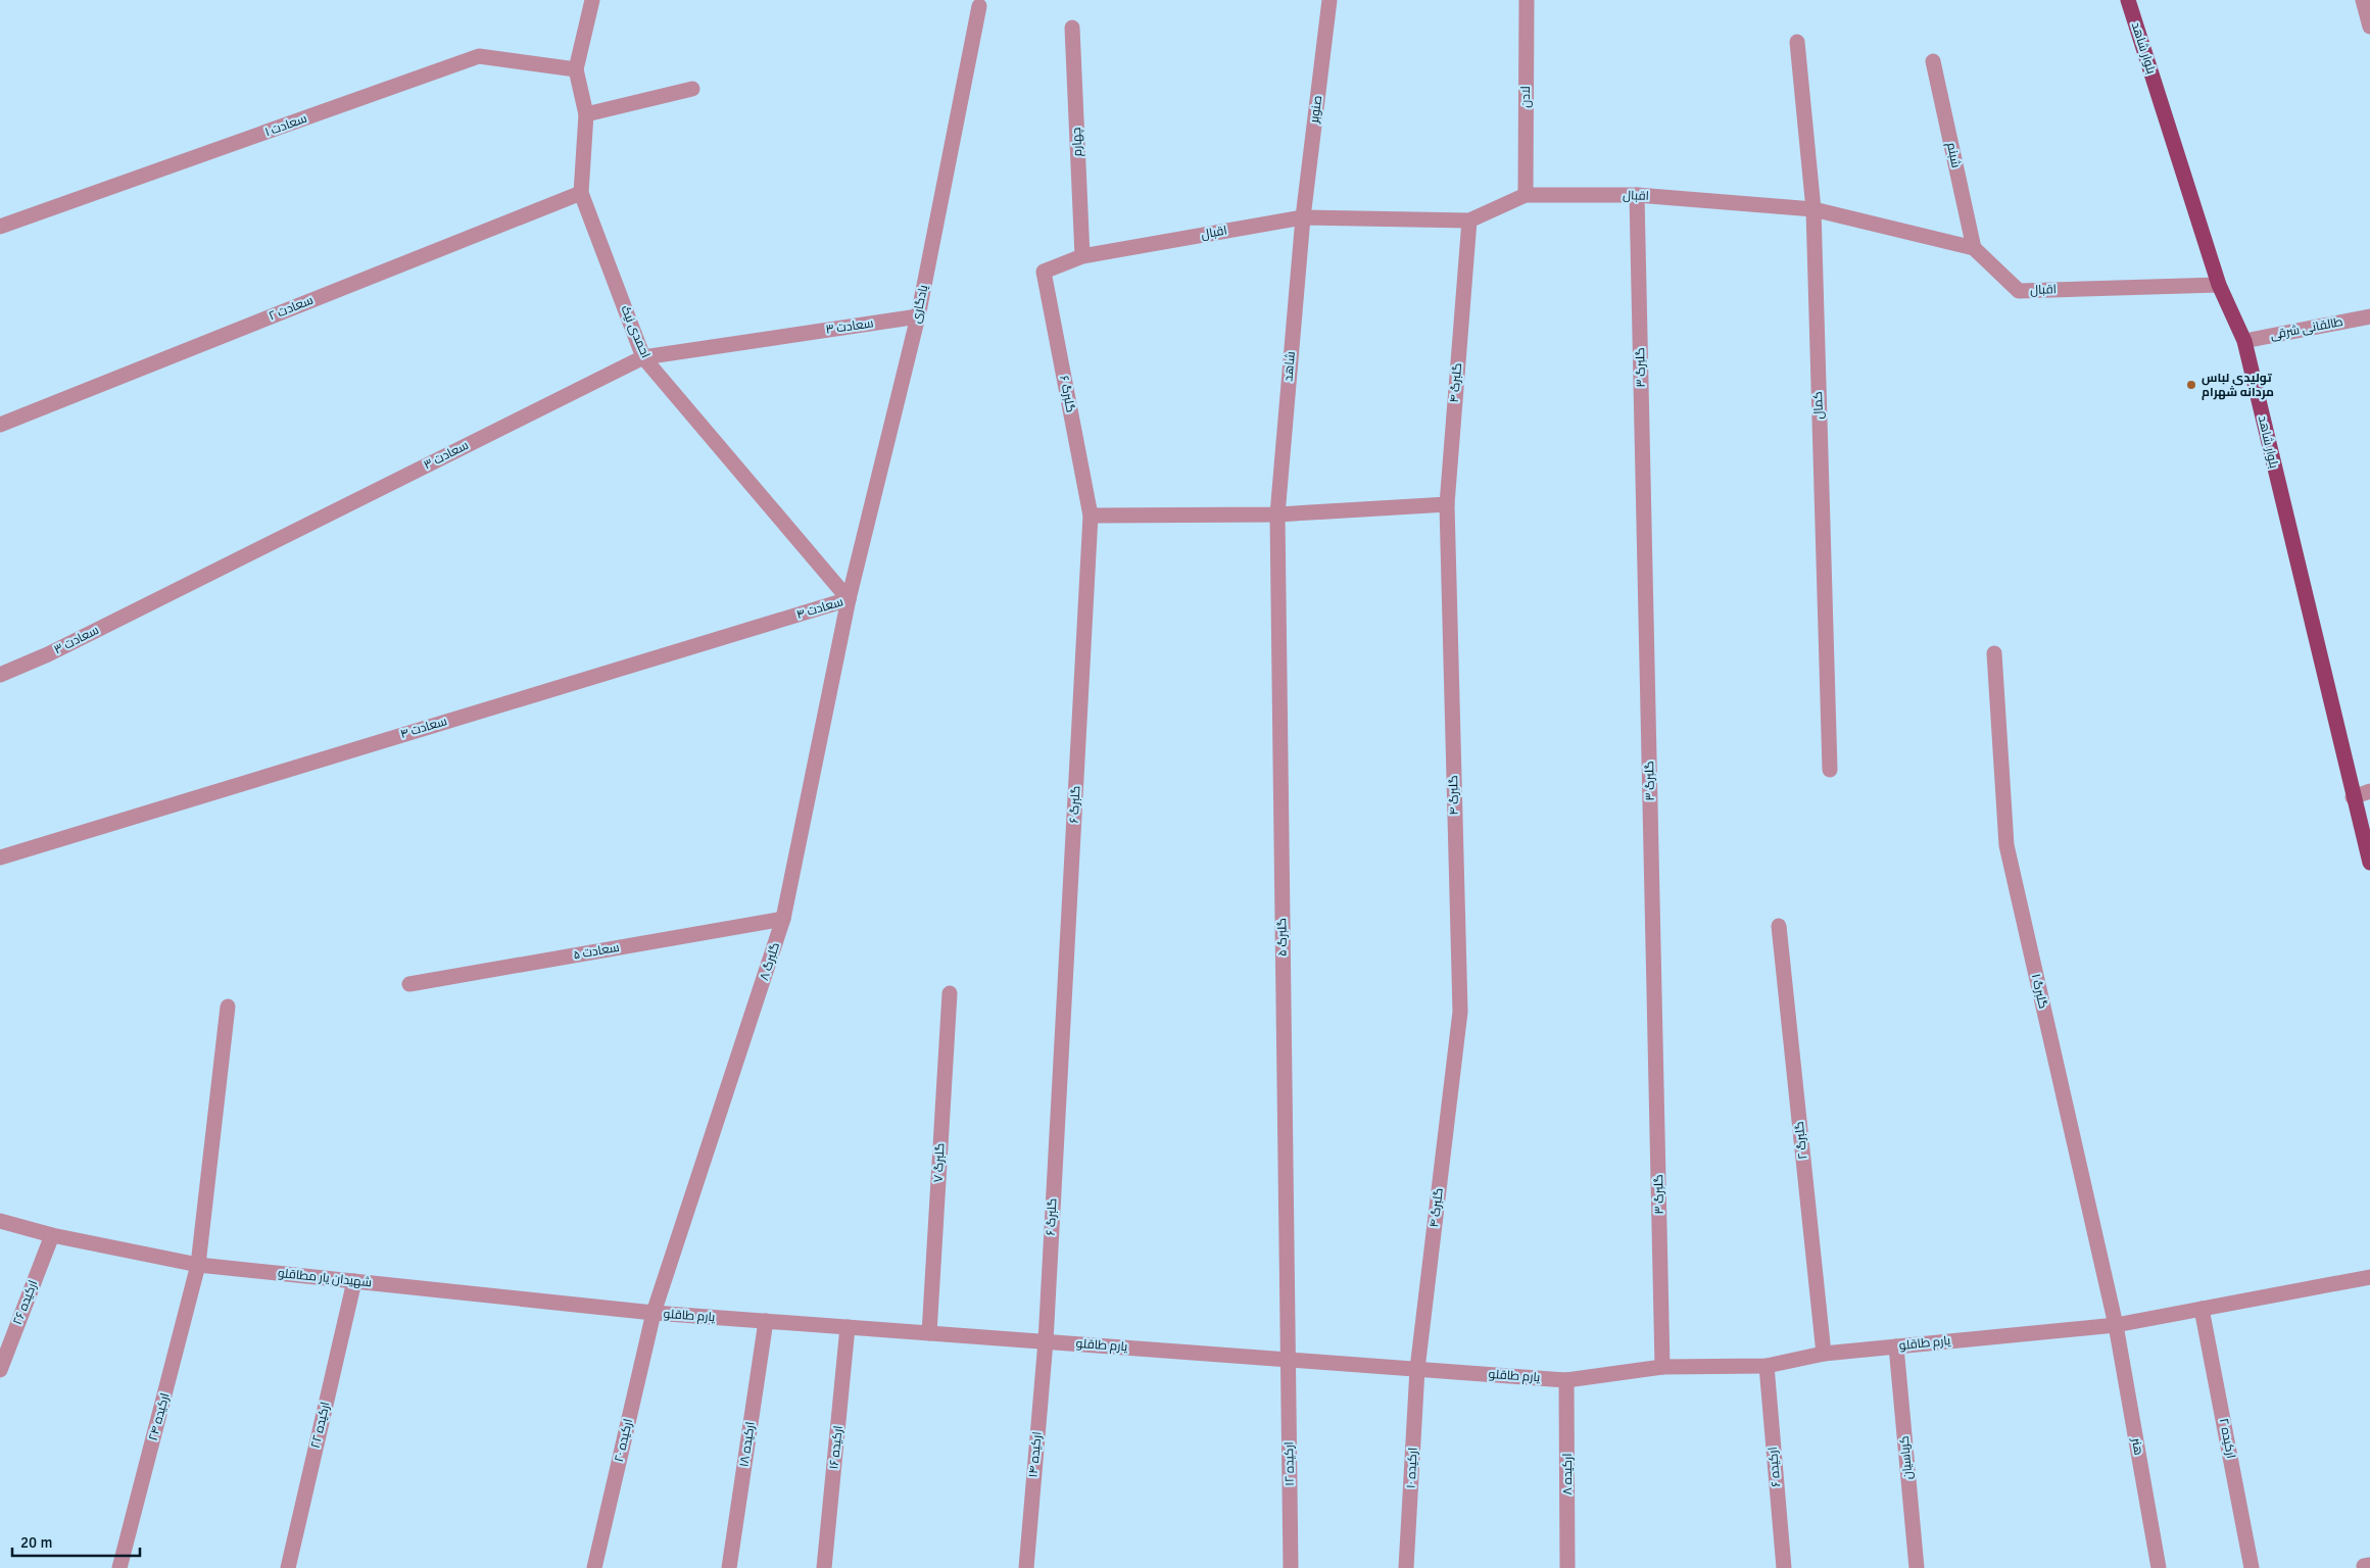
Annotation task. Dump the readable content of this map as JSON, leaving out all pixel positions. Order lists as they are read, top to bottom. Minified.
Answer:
{"streets":{"main road":["بلوار شاهد"],"street":["لادن","صنوبر","سعادت ۱","چهارم","شبنم","اقبال","یادگاری","سعادت ۲","سعادت ۳","طالقانی شرقی","احمدی نیک","شاهد","گلبرگ ۳","گلبرگ ۴","گلبرگ ۶","کمال","سعادت ۴","گلبرگ ۵","سعادت ۵","گلبرگ ۸","گلبرگ ۱","گلبرگ ۲","گلبرگ ۷","شهیدان یار مطاقلو","ارکیده ۲۶","یارم طاقلو","ارکیده ۲۴","ارکیده ۲۲","ارکیده ۲","ارکیده ۲۰","ارکیده ۱۸","هنر","ارکیده ۱۶","ارکیده ۱۴","کرباسیان","ارکیده ۱۲","ارکیده ۶","ارکیده ۱۰","ارکیده ۸"]},"crossings":[["بلوار شاهد","اقبال"],["بلوار شاهد","طالقانی شرقی"],["لادن","اقبال"],["صنوبر","اقبال"],["صنوبر","شاهد"],["سعادت ۱","احمدی نیک"],["چهارم","اقبال"],["شبنم","اقبال"],["اقبال","شاهد"],["اقبال","گلبرگ ۳"],["اقبال","گلبرگ ۴"],["اقبال","گلبرگ ۶"],["اقبال","کمال"],["یادگاری","سعادت ۳"],["یادگاری","احمدی نیک"],["یادگاری","سعادت ۴"],["یادگاری","گلبرگ ۸"],["سعادت ۲","احمدی نیک"],["سعادت ۳","احمدی نیک"],["احمدی نیک","سعادت ۴"],["احمدی نیک","گلبرگ ۸"],["شاهد","گلبرگ ۵"],["گلبرگ ۳","یارم طاقلو"],["گلبرگ ۴","یارم طاقلو"],["گلبرگ ۴","ارکیده ۱۰"],["گلبرگ ۶","یارم طاقلو"],["گلبرگ ۶","ارکیده ۱۴"],["سعادت ۴","گلبرگ ۸"],["گلبرگ ۵","یارم طاقلو"],["گلبرگ ۵","ارکیده ۱۲"],["سعادت ۵","گلبرگ ۸"],["گلبرگ ۸","شهیدان یار مطاقلو"],["گلبرگ ۸","یارم طاقلو"],["گلبرگ ۸","ارکیده ۲۰"],["گلبرگ ۱","یارم طاقلو"],["گلبرگ ۱","هنر"],["گلبرگ ۲","یارم طاقلو"],["گلبرگ ۷","یارم طاقلو"],["شهیدان یار مطاقلو","ارکیده ۲۶"],["شهیدان یار مطاقلو","یارم طاقلو"],["شهیدان یار مطاقلو","ارکیده ۲۴"],["شهیدان یار مطاقلو","ارکیده ۲۲"],["شهیدان یار مطاقلو","ارکیده ۲۰"],["یارم طاقلو","ارکیده ۲"],["یارم طاقلو","ارکیده ۲۰"],["یارم طاقلو","ارکیده ۱۸"],["یارم طاقلو","هنر"],["یارم طاقلو","ارکیده ۱۶"],["یارم طاقلو","ارکیده ۱۴"],["یارم طاقلو","کرباسیان"],["یارم طاقلو","ارکیده ۱۲"],["یارم طاقلو","ارکیده ۶"],["یارم طاقلو","ارکیده ۱۰"],["یارم طاقلو","ارکیده ۸"]],"places":["تولیدی لباس مردانه شهرام"],"scale_bar":"20 m"}
